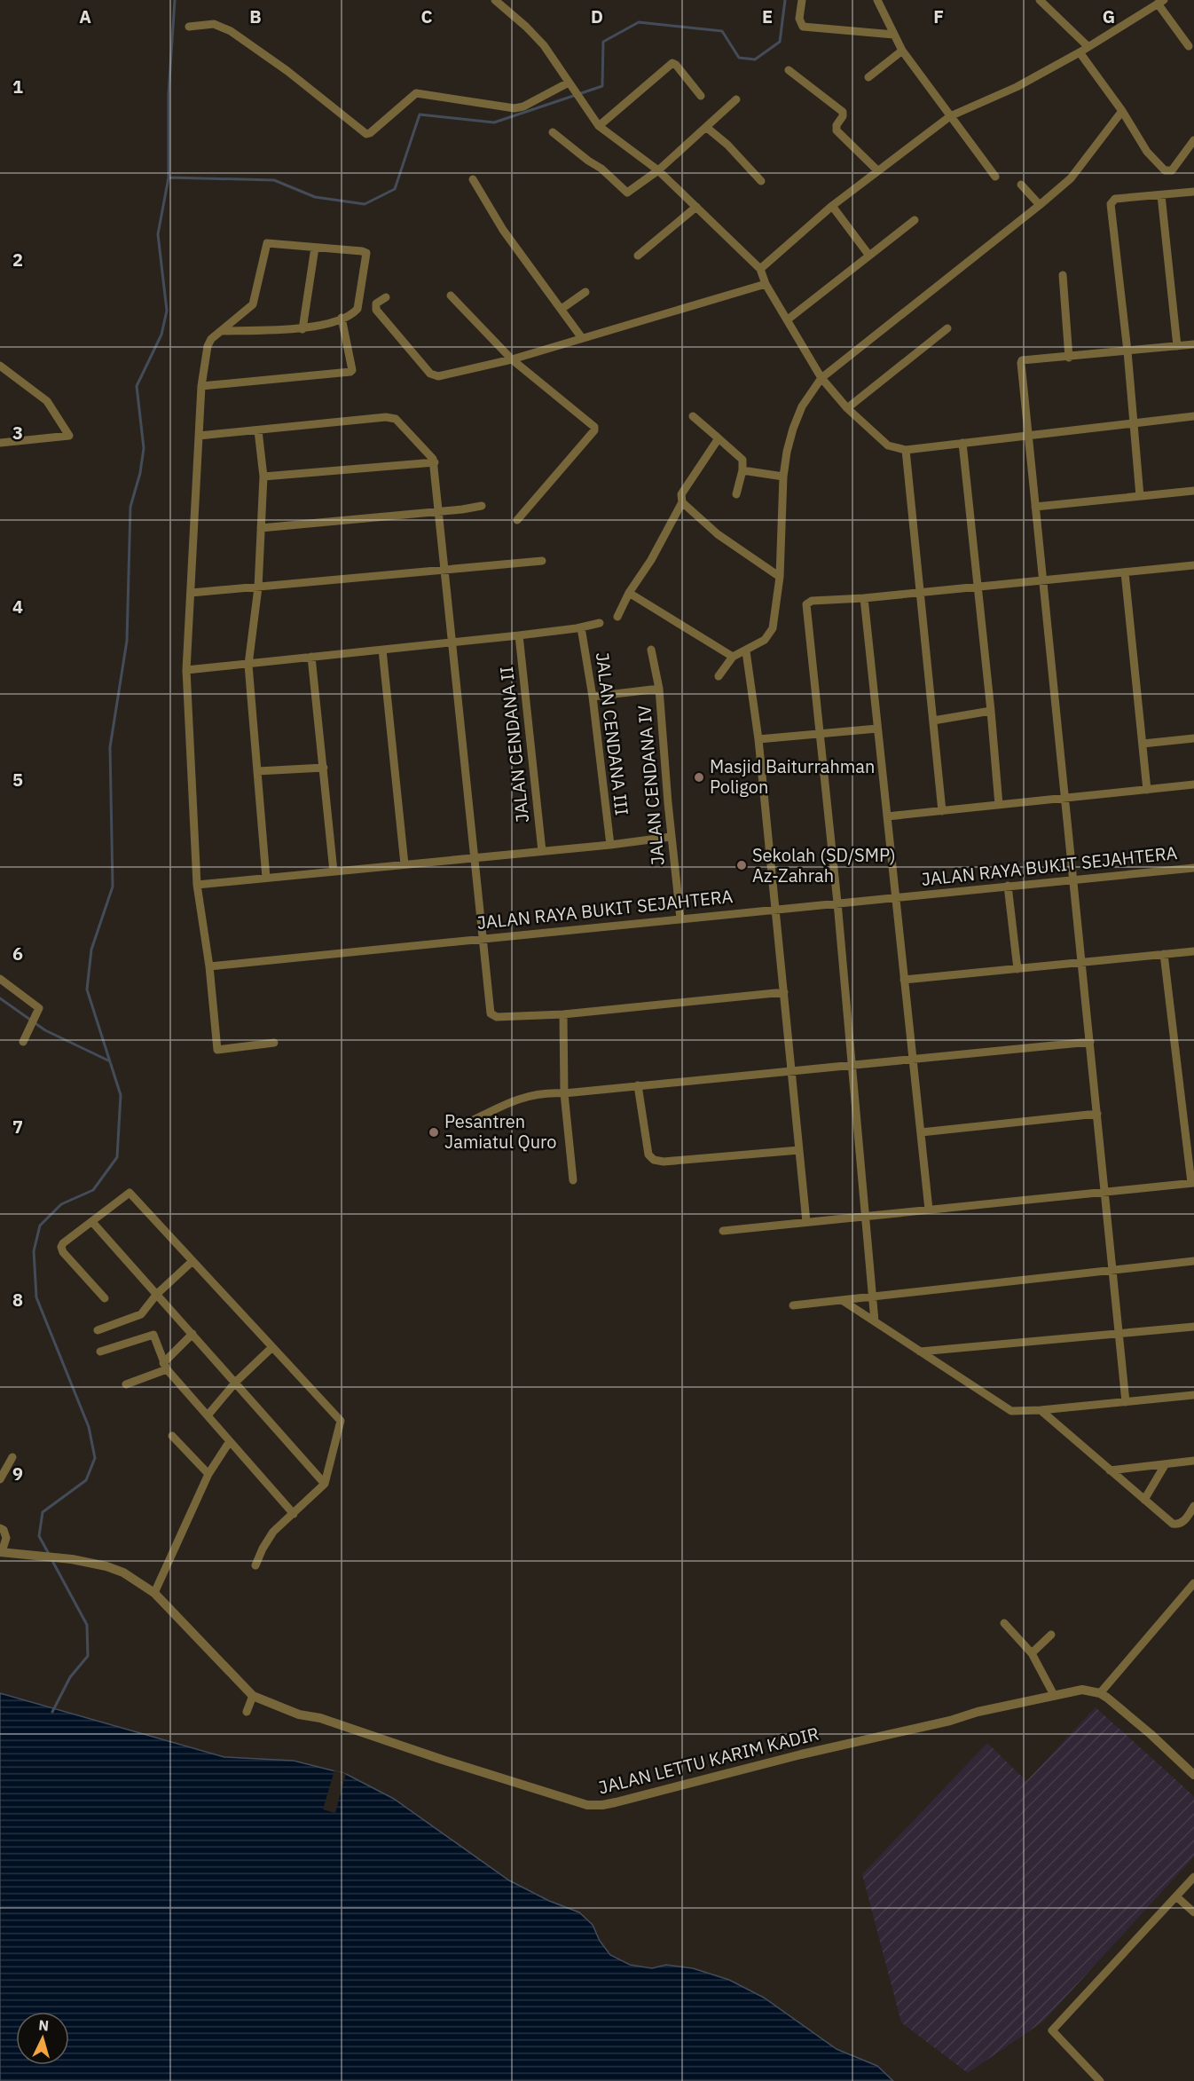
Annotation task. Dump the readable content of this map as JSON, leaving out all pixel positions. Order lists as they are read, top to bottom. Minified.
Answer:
{"streets":{"street":["JALAN CENDANA III","JALAN CENDANA II","JALAN CENDANA IV","JALAN RAYA BUKIT SEJAHTERA","JALAN LETTU KARIM KADIR"]},"crossings":[["JALAN CENDANA IV","JALAN RAYA BUKIT SEJAHTERA"]],"places":["Masjid Baiturrahman Poligon","Sekolah (SD/SMP) Az-Zahrah","Pesantren Jamiatul Quro"],"north":"top","grid":{"columns":["A","B","C","D","E","F","G"],"rows":["1","2","3","4","5","6","7","8","9"]}}
